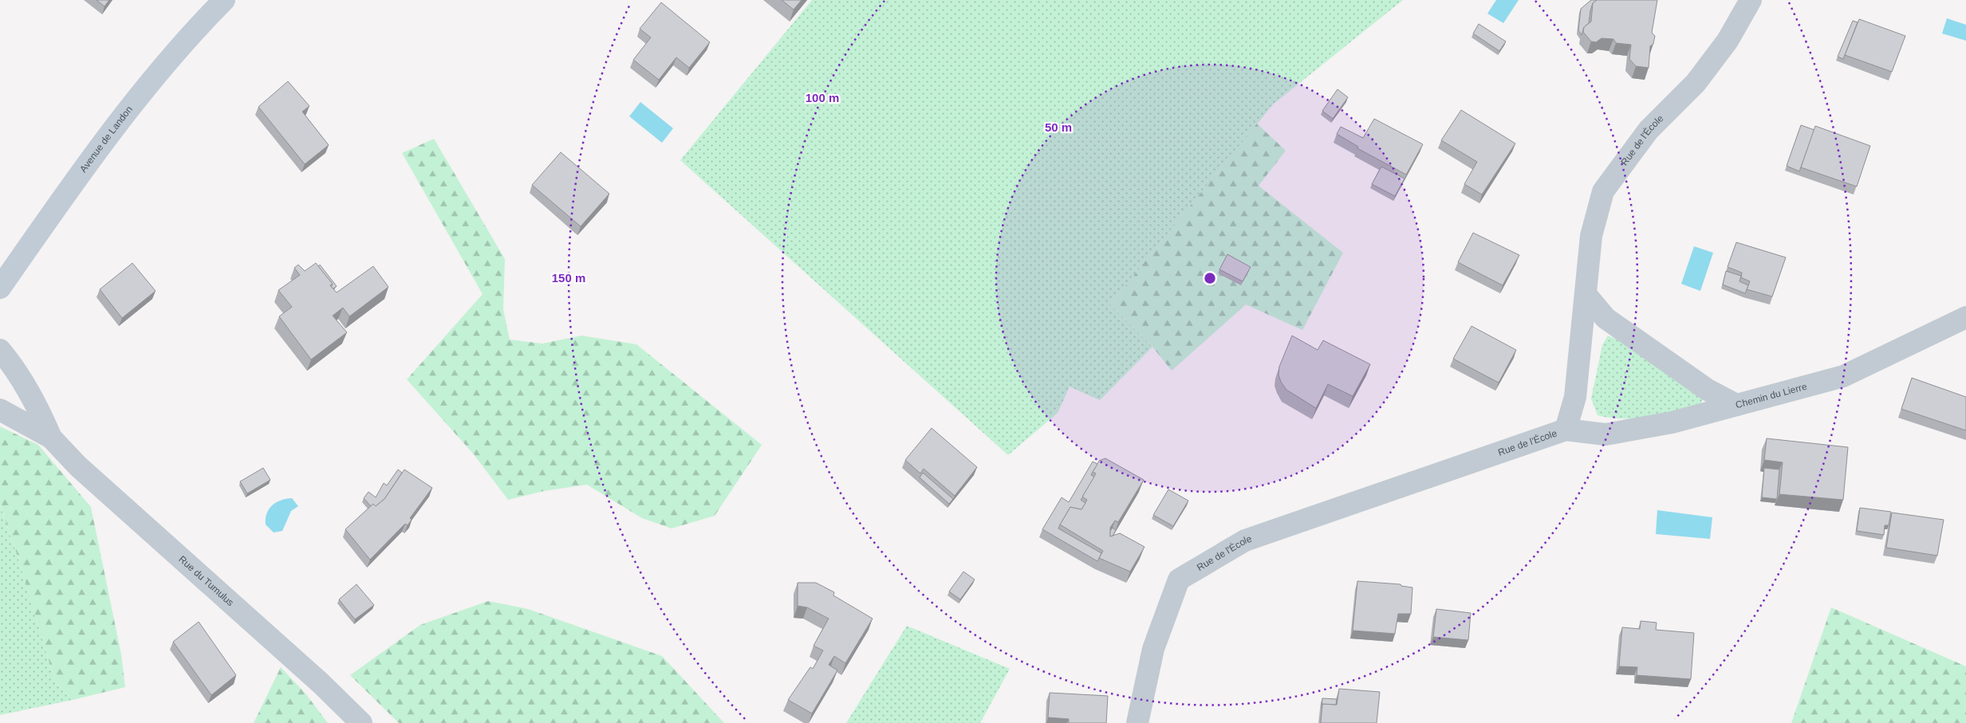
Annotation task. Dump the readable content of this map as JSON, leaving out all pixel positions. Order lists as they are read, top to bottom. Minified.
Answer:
{"streets":{"street":["Avenue de Landon","Rue de l'École","Chemin du Lierre","Rue du Tumulus"]},"crossings":[["Rue de l'École","Chemin du Lierre"]],"rings":["100 m","50 m","150 m"]}
